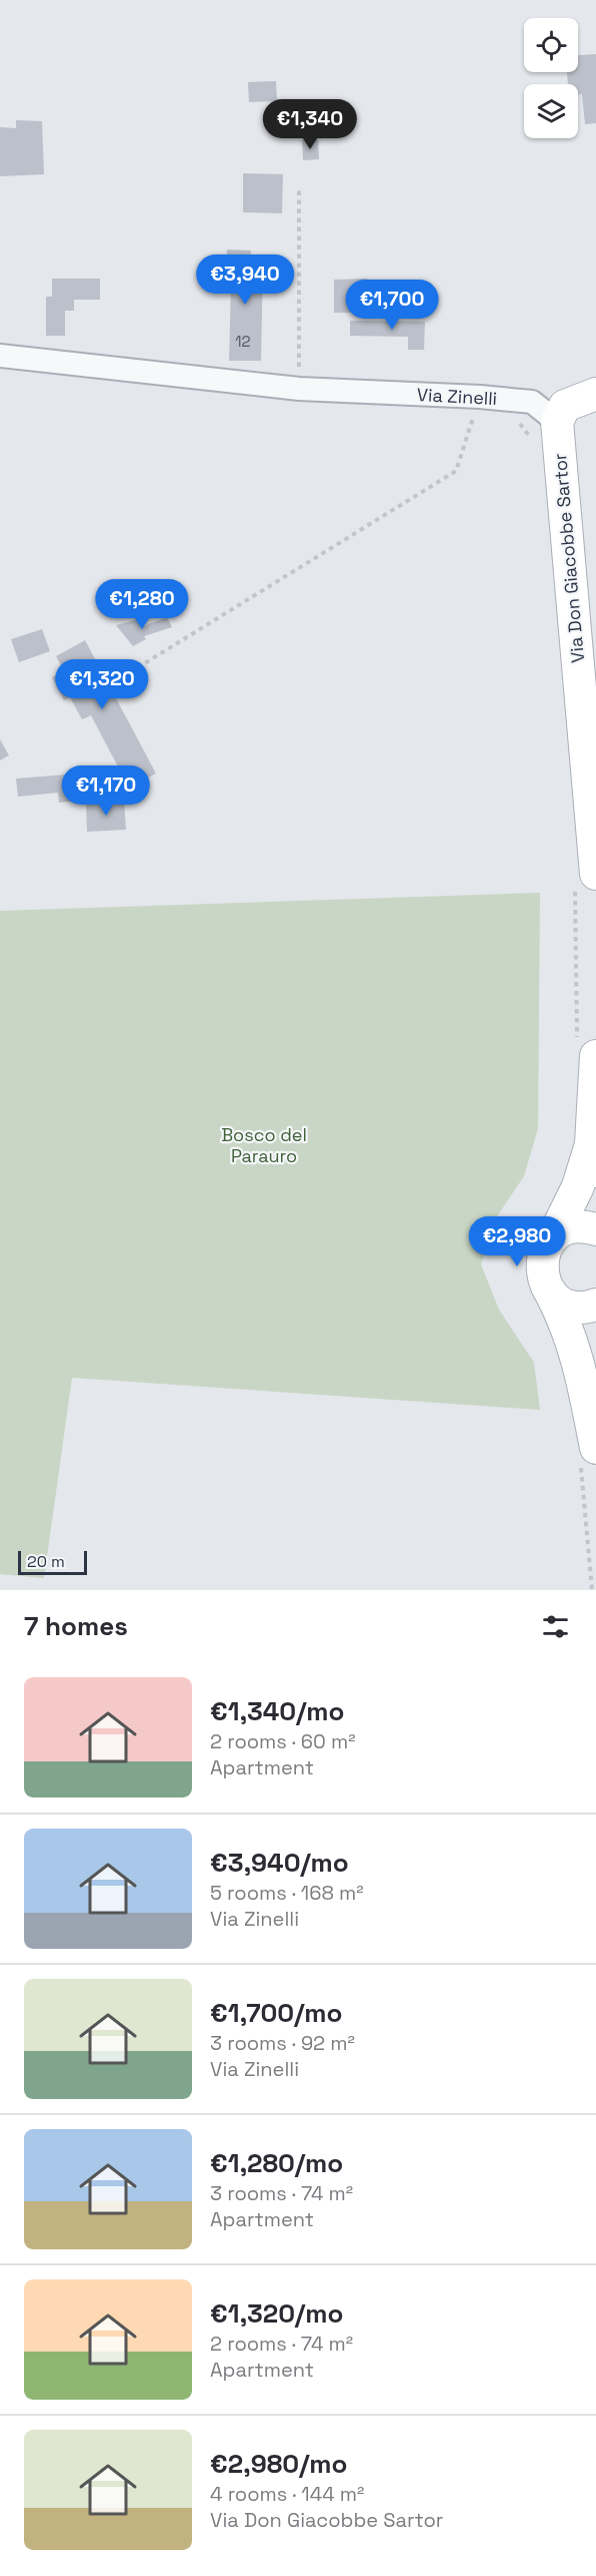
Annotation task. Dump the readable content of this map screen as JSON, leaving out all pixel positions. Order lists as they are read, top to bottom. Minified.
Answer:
{"streets":{"main road":["Via Don Giacobbe Sartor"],"street":["Via Zinelli"]},"crossings":[["Via Zinelli","Via Don Giacobbe Sartor"]],"parks":["Bosco del Parauro"],"house_numbers":["12"],"scale_bar":"20 m","page":{"price":["€1,340","€3,940","€1,700","€1,280","€1,320","€1,170","€2,980"],"scale":"20 m","heading":"7 homes","list":[{"name":"€1,340/mo","note":"2 rooms · 60 m² · Apartment"},{"name":"€3,940/mo","note":"5 rooms · 168 m² · Via Zinelli"},{"name":"€1,700/mo","note":"3 rooms · 92 m² · Via Zinelli"},{"name":"€1,280/mo","note":"3 rooms · 74 m² · Apartment"},{"name":"€1,320/mo","note":"2 rooms · 74 m² · Apartment"},{"name":"€2,980/mo","note":"4 rooms · 144 m² · Via Don Giacobbe Sartor"}]}}
